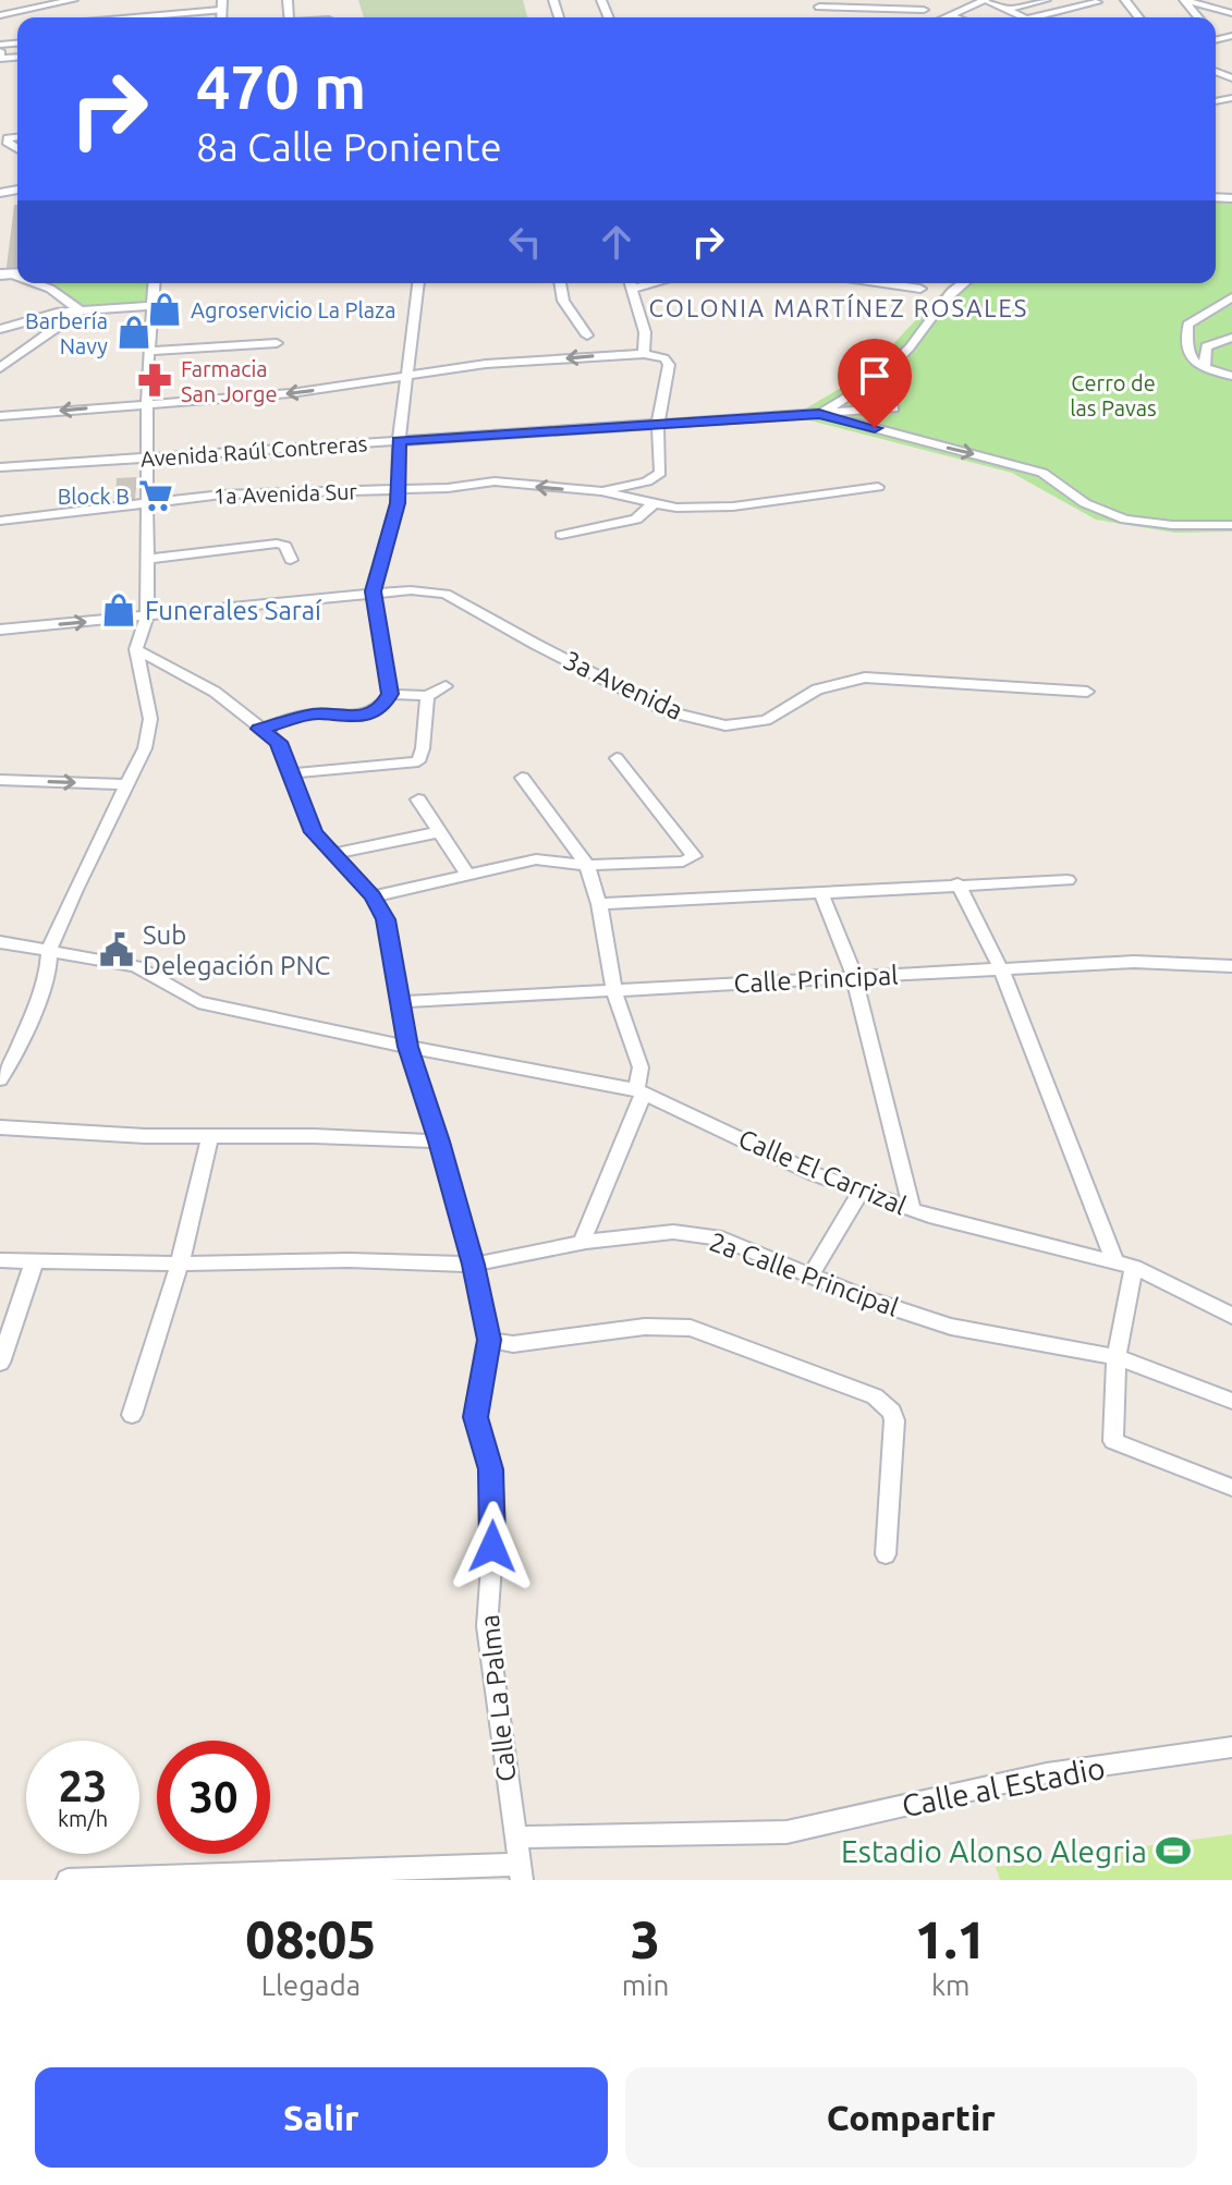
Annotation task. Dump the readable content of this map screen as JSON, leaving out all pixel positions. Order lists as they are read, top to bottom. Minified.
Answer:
{"streets":{"street":["Avenida Raúl Contreras","1a Avenida Sur","3a Avenida","Calle Principal","Calle El Carrizal","2a Calle Principal","Calle La Palma","Calle al Estadio"]},"crossings":[["Avenida Raúl Contreras","1a Avenida Sur"],["Calle Principal","Calle La Palma"],["Calle El Carrizal","Calle La Palma"],["2a Calle Principal","Calle La Palma"],["Calle La Palma","Calle al Estadio"]],"districts":["COLONIA MARTÍNEZ ROSALES"],"parks":["Cerro de las Pavas"],"places":{"shop":["Agroservicio La Plaza","Barbería Navy","Funerales Saraí"],"pharmacy":["Farmacia San Jorge"],"supermarket":["Block B"],"public building":["Sub Delegación PNC"],"sports":["Estadio Alonso Alegria"]},"page":{"turn":["470 m","8a Calle Poniente"],"speed":"23 km/h","limit":"30","eta":["08:05","Llegada","3","min","1.1","km"],"buttons":["Salir","Compartir"]}}
